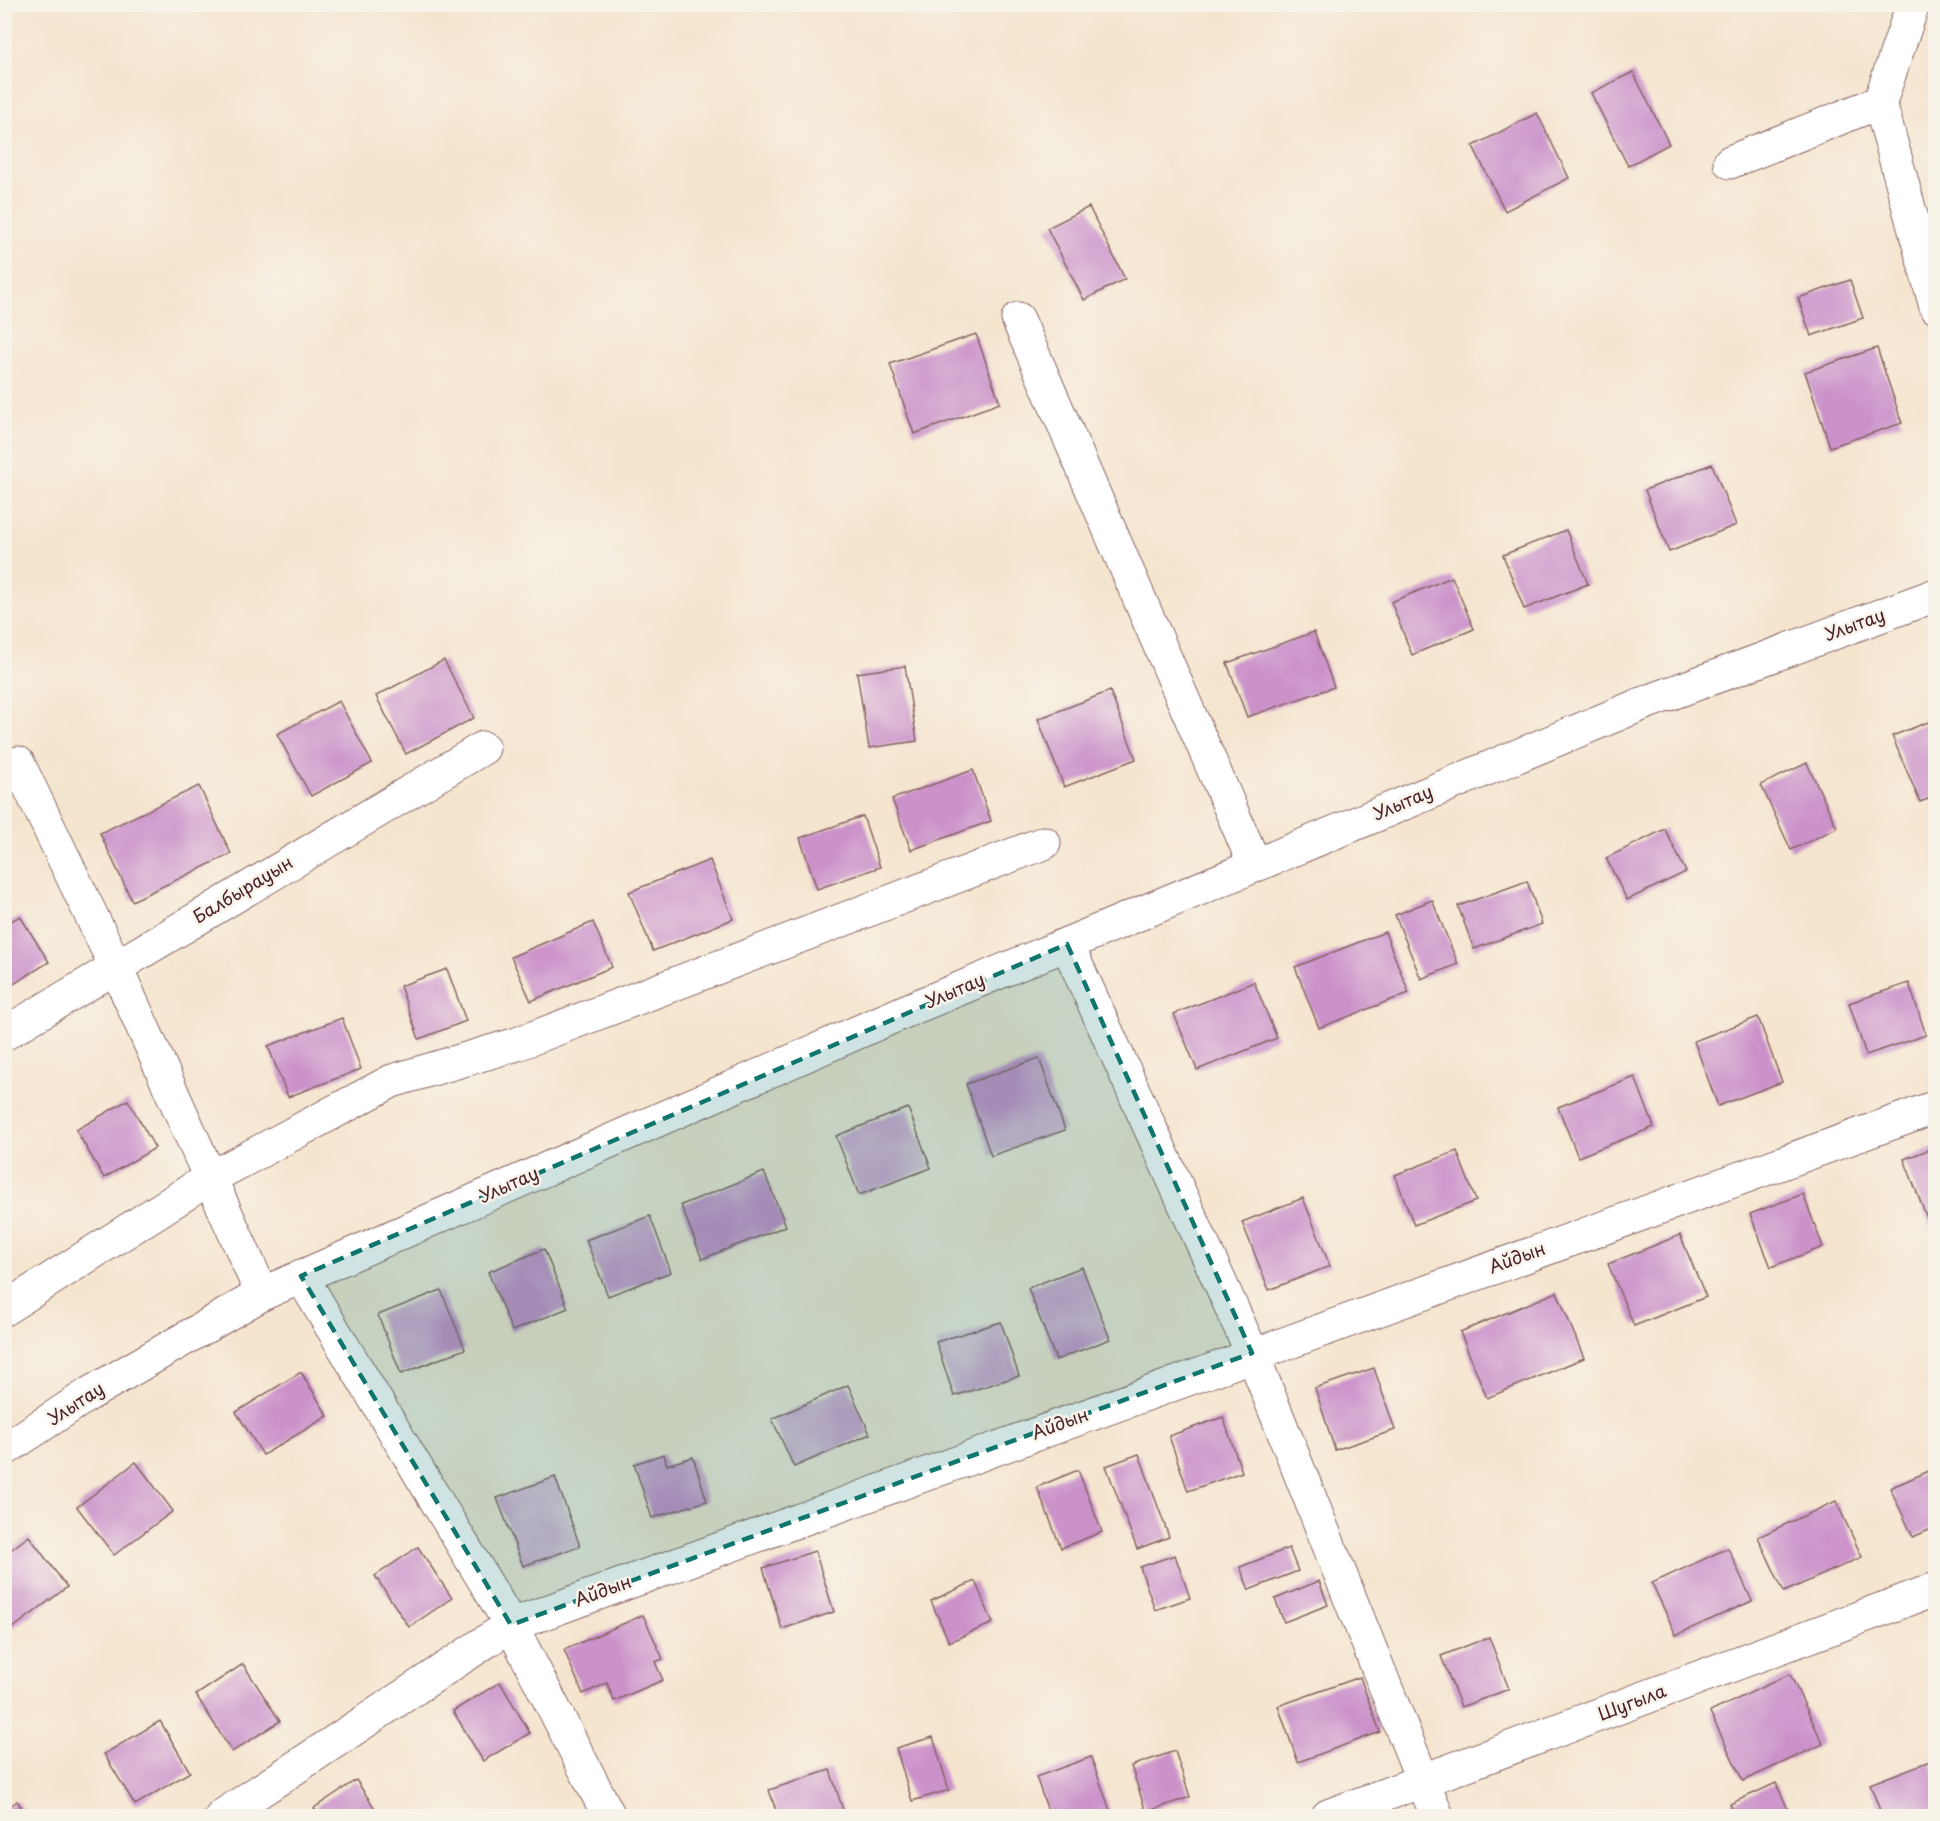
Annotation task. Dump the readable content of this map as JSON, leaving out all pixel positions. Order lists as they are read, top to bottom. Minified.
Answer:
{"streets":{"street":["Улытау","Балбырауын","Айдын","Шугыла"]}}
